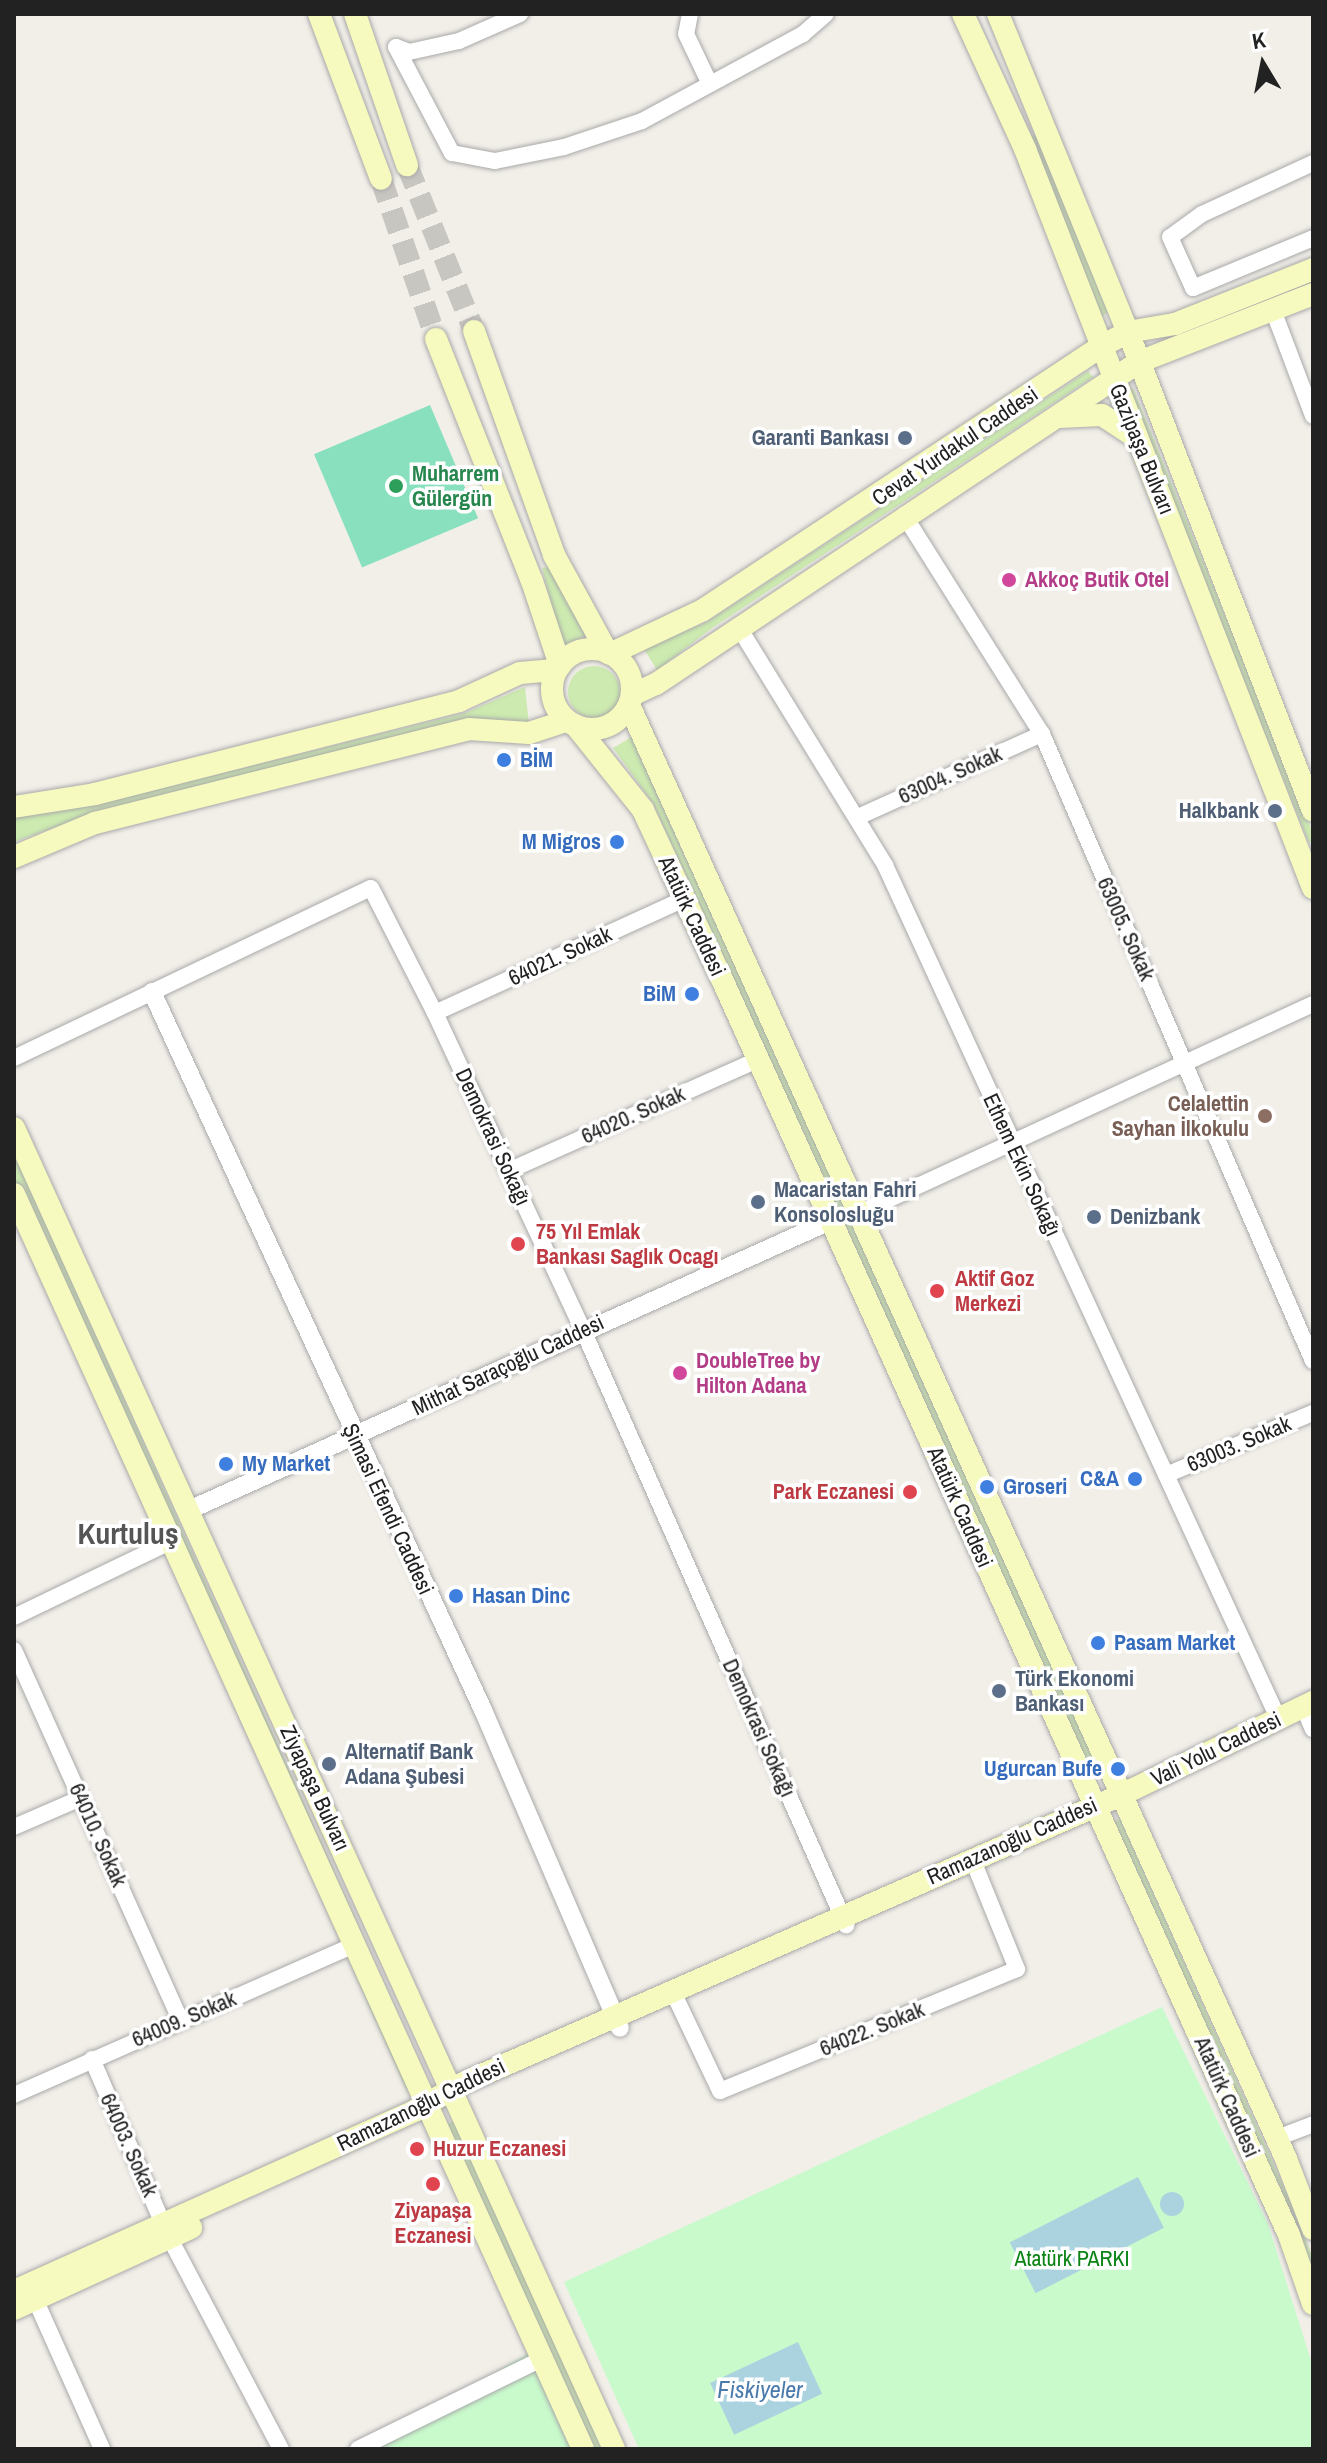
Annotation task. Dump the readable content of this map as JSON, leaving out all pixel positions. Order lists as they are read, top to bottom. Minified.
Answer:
{"streets":{"main road":["Cevat Yurdakul Caddesi","Gazipaşa Bulvarı","Atatürk Caddesi","Vali Yolu Caddesi","Ziyapaşa Bulvarı","Ramazanoğlu Caddesi"],"street":["63004. Sokak","63005. Sokak","64021. Sokak","64020. Sokak","Demokrasi Sokağı","Ethem Ekin Sokağı","Mithat Saraçoğlu Caddesi","63003. Sokak","Şimasi Efendi Caddesi","64010. Sokak","64009. Sokak","64022. Sokak","64003. Sokak"]},"crossings":[["Cevat Yurdakul Caddesi","Gazipaşa Bulvarı"],["Cevat Yurdakul Caddesi","Atatürk Caddesi"],["Cevat Yurdakul Caddesi","63005. Sokak"],["Cevat Yurdakul Caddesi","Ethem Ekin Sokağı"],["63004. Sokak","63005. Sokak"],["63004. Sokak","Ethem Ekin Sokağı"],["Atatürk Caddesi","64021. Sokak"],["Atatürk Caddesi","64020. Sokak"],["Atatürk Caddesi","Mithat Saraçoğlu Caddesi"],["Atatürk Caddesi","Vali Yolu Caddesi"],["Atatürk Caddesi","Ramazanoğlu Caddesi"],["64021. Sokak","Demokrasi Sokağı"],["64020. Sokak","Demokrasi Sokağı"],["Demokrasi Sokağı","Mithat Saraçoğlu Caddesi"],["Demokrasi Sokağı","Şimasi Efendi Caddesi"],["Demokrasi Sokağı","Ramazanoğlu Caddesi"],["Ethem Ekin Sokağı","63003. Sokak"],["Ethem Ekin Sokağı","Vali Yolu Caddesi"],["Mithat Saraçoğlu Caddesi","Şimasi Efendi Caddesi"],["Mithat Saraçoğlu Caddesi","Ziyapaşa Bulvarı"],["Şimasi Efendi Caddesi","Ramazanoğlu Caddesi"],["Vali Yolu Caddesi","Ramazanoğlu Caddesi"],["Ziyapaşa Bulvarı","Ramazanoğlu Caddesi"],["Ziyapaşa Bulvarı","64009. Sokak"],["64010. Sokak","64009. Sokak"],["Ramazanoğlu Caddesi","64022. Sokak"],["Ramazanoğlu Caddesi","64003. Sokak"],["64009. Sokak","64003. Sokak"]],"districts":["Kurtuluş"],"water":["Fiskiyeler"],"parks":["Atatürk PARKI"],"places":["Garanti Bankası","Muharrem Gülergün","Akkoç Butik Otel","BİM","Halkbank","M Migros","BiM","Celalettin Sayhan İlkokulu","Macaristan Fahri Konsolosluğu","Denizbank","75 Yıl Emlak Bankası Saglık Ocagı","Aktif Goz Merkezi","DoubleTree by Hilton Adana","My Market","C&A","Groseri","Park Eczanesi","Hasan Dinc","Pasam Market","Türk Ekonomi Bankası","Alternatif Bank Adana Şubesi","Ugurcan Bufe","Huzur Eczanesi","Ziyapaşa Eczanesi"],"north":"top"}
